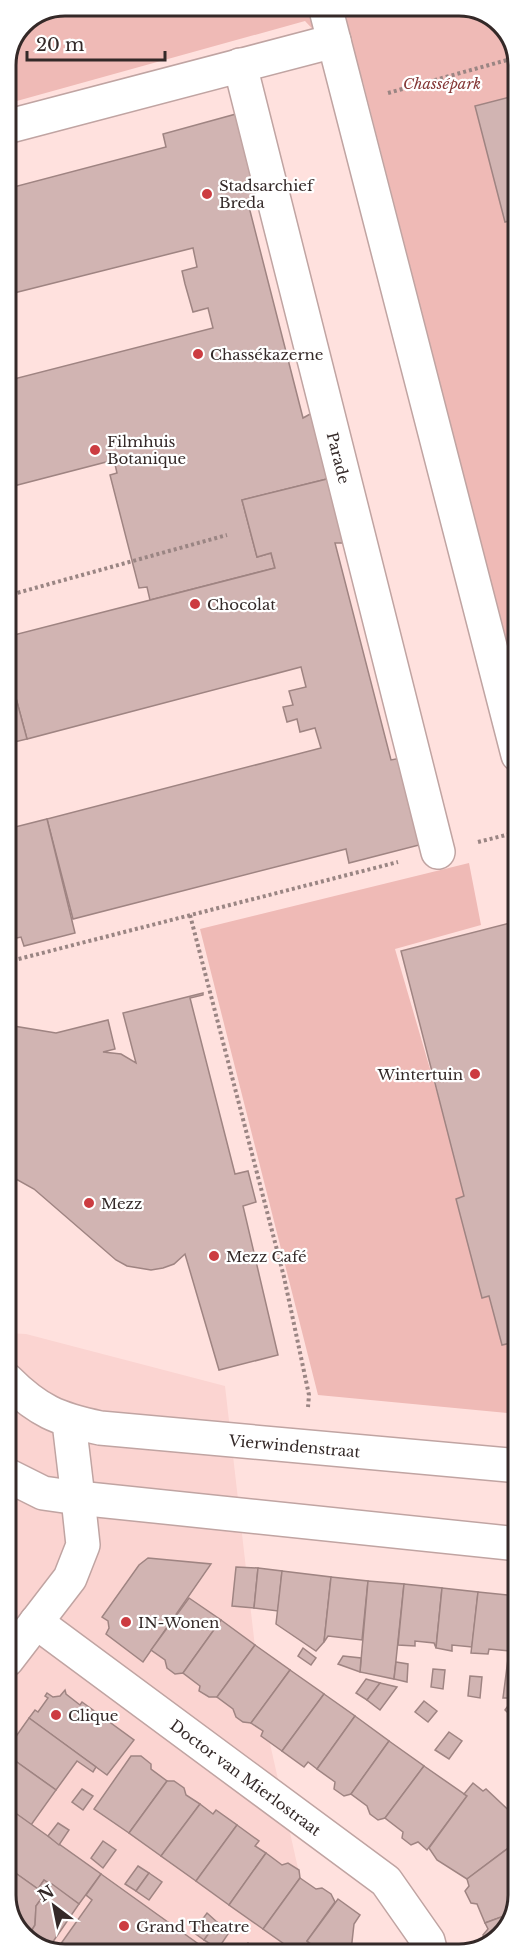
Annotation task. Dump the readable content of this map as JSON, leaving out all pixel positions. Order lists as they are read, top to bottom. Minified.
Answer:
{"streets":{"street":["Parade","Vierwindenstraat","Doctor van Mierlostraat"]},"parks":["Chassépark"],"places":["Stadsarchief Breda","Chassékazerne","Filmhuis Botanique","Chocolat","Wintertuin","Mezz","Mezz Café","IN-Wonen","Clique","Grand Theatre"],"scale_bar":"20 m","north":"top left"}
